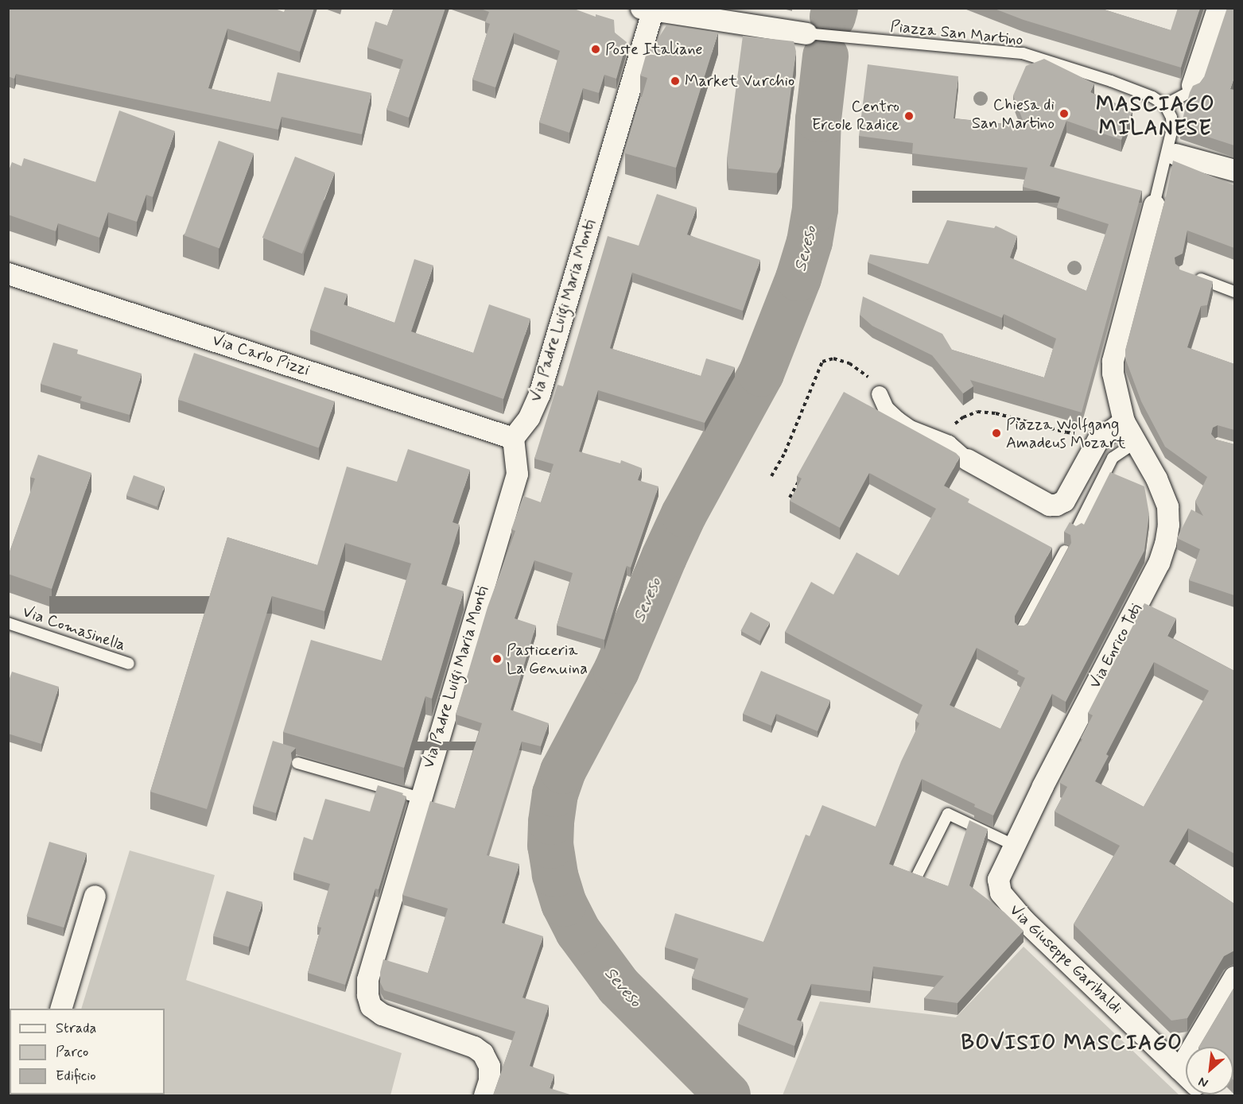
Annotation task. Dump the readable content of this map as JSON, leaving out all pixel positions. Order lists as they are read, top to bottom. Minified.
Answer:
{"streets":{"street":["Via Padre Luigi Maria Monti","Via Carlo Pizzi","Via Enrico Toti","Via Giuseppe Garibaldi"],"lane":["Piazza San Martino","Via Comasinella"]},"crossings":[["Via Padre Luigi Maria Monti","Via Carlo Pizzi"],["Via Enrico Toti","Via Giuseppe Garibaldi"]],"districts":["MASCIAGO MILANESE","BOVISIO MASCIAGO"],"water":["Seveso"],"places":["Poste Italiane","Market Vurchio","Chiesa di San Martino","Centro Ercole Radice","Piazza Wolfgang Amadeus Mozart","Pasticceria La Genuina"],"legend":["Strada","Parco","Edificio"],"north":"bottom left"}
